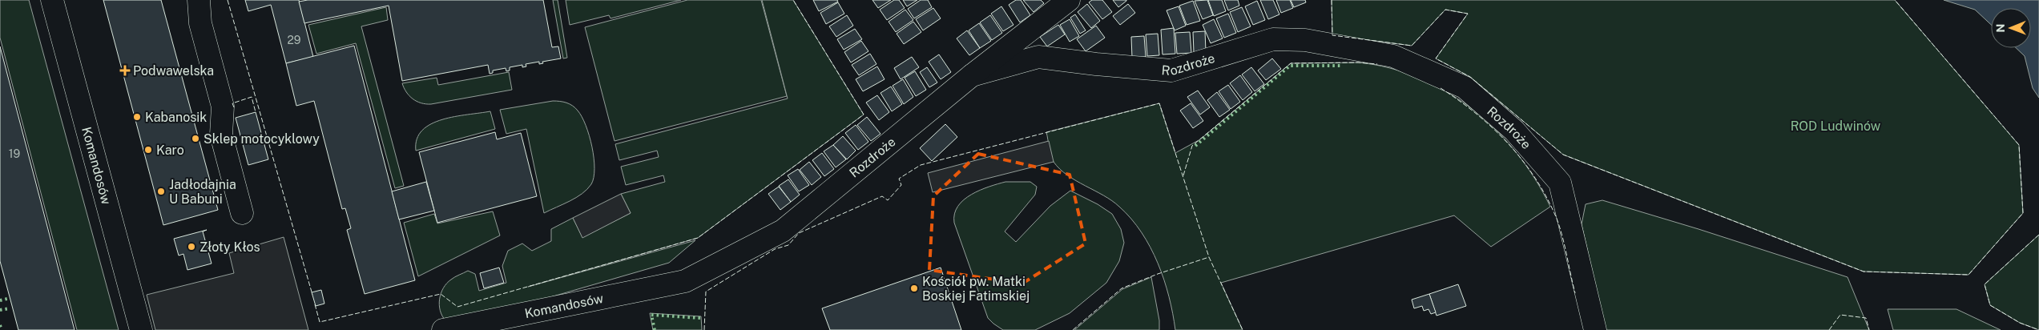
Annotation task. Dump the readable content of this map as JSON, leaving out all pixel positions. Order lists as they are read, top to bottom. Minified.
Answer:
{"streets":{"street":["Rozdroże","Komandosów"]},"crossings":[["Rozdroże","Komandosów"]],"parks":["ROD Ludwinów"],"places":{"health":["Podwawelska"],"other":["Kabanosik","Sklep motocyklowy","Karo","Jadłodajnia U Babuni","Złoty Kłos","Kościół pw. Matki Boskiej Fatimskiej"]},"house_numbers":["29","19"],"north":"left"}
